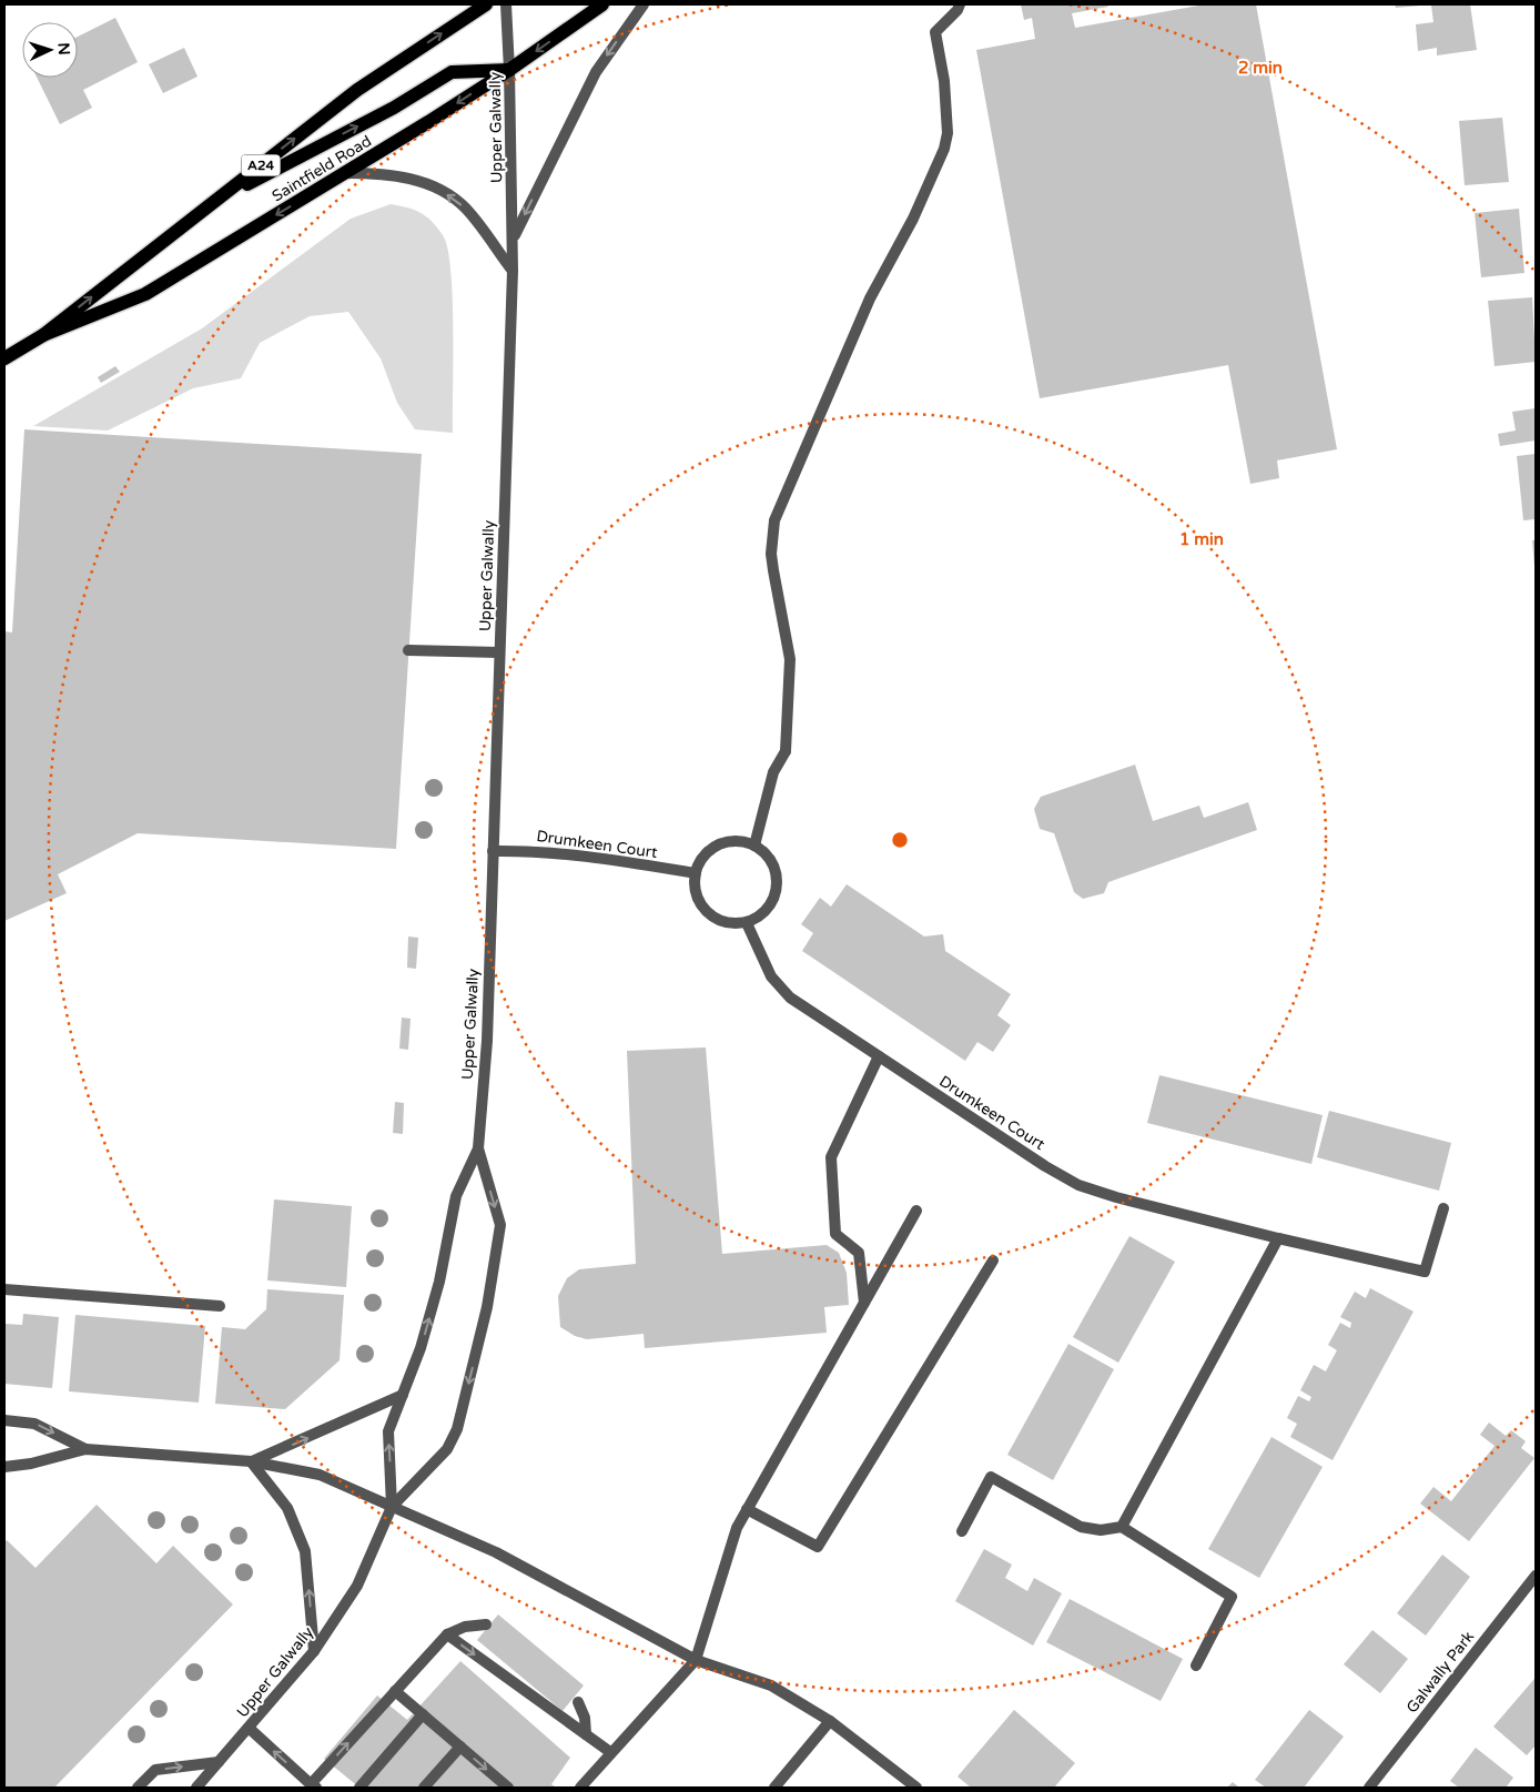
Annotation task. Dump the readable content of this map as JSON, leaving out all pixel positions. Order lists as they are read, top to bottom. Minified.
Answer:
{"streets":{"main road":["A24","Saintfield Road"],"street":["Upper Galwally","Drumkeen Court","Galwally Park"]},"crossings":[["Upper Galwally","Saintfield Road"],["Upper Galwally","Drumkeen Court"]],"north":"right","rings":["2 min","1 min"]}
